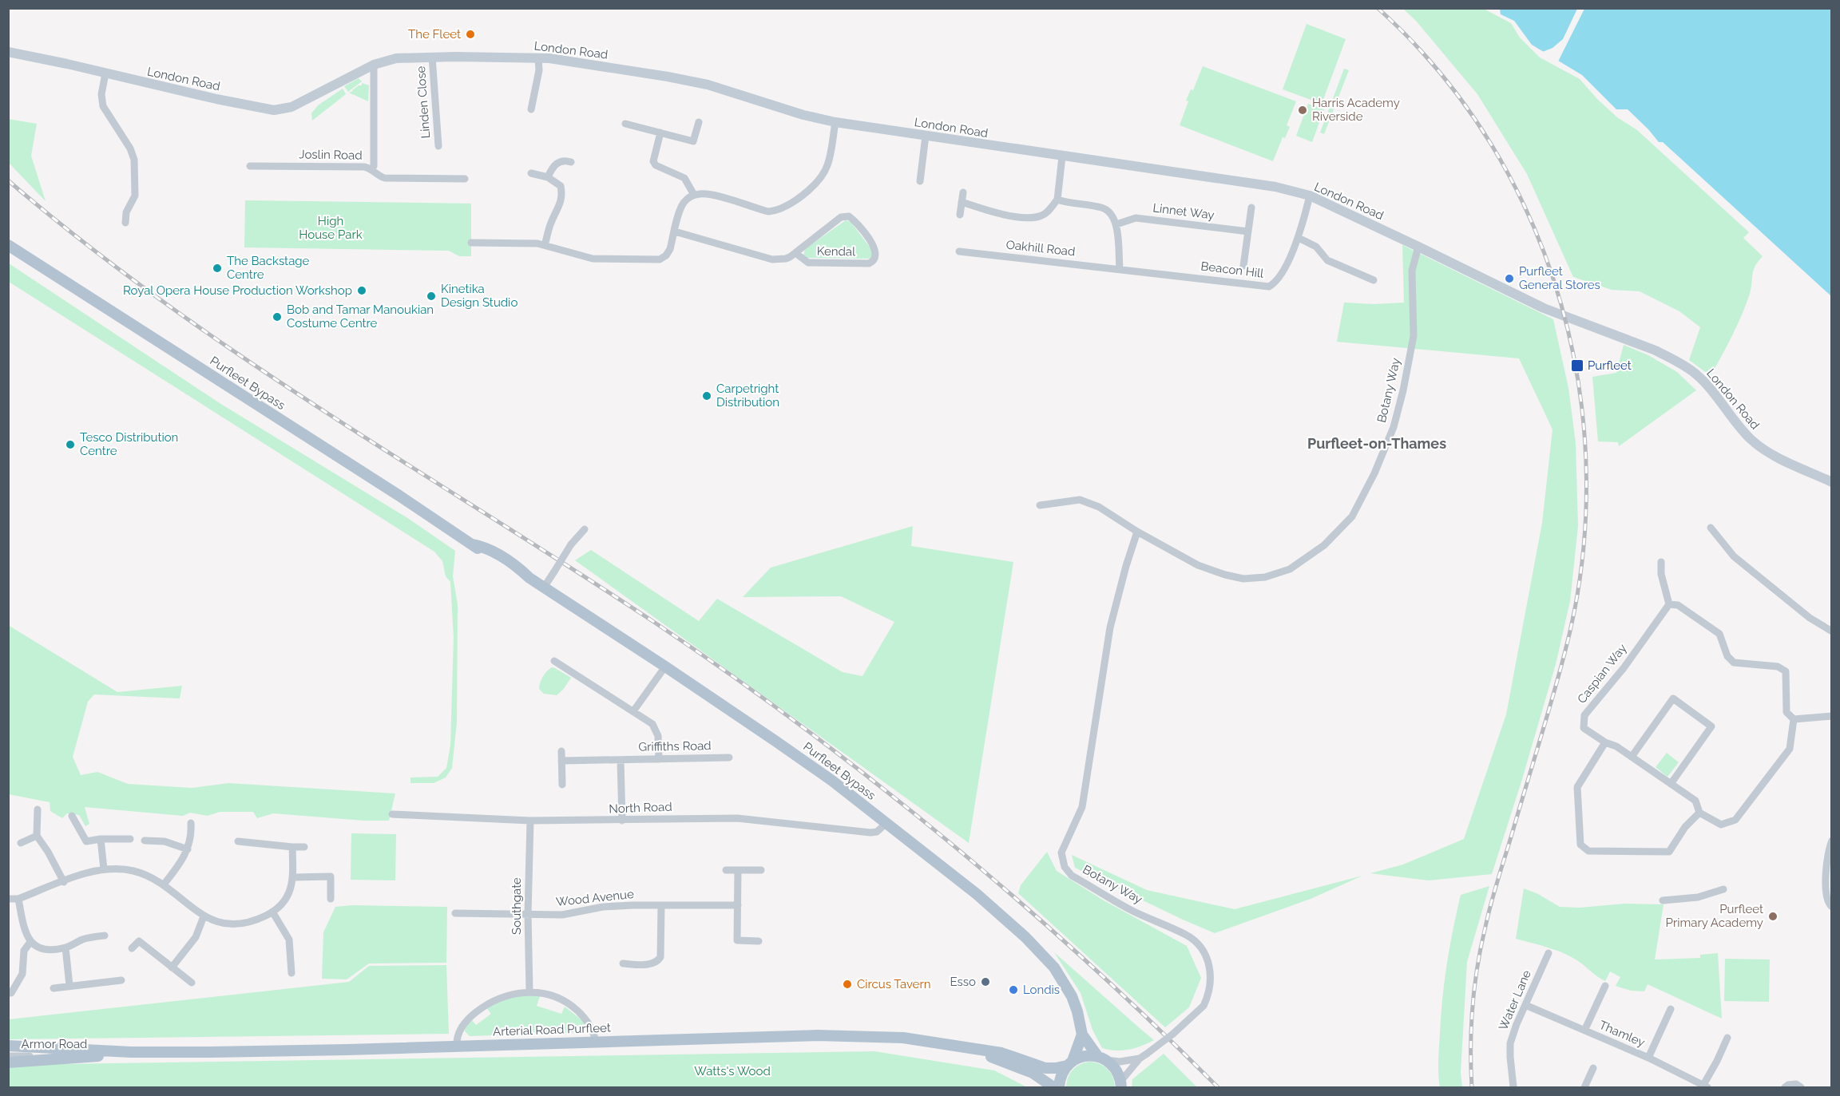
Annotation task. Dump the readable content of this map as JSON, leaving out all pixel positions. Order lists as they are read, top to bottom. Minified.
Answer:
{"streets":{"main road":["Purfleet Bypass","Arterial Road Purfleet"],"street":["London Road","Linden Close","Joslin Road","Linnet Way","Oakhill Road","Kendal","Beacon Hill","Botany Way","Caspian Way","Griffiths Road","North Road","Wood Avenue","Southgate","Water Lane","Thamley","Armor Road"]},"crossings":[["London Road","Linden Close"],["London Road","Beacon Hill"],["London Road","Botany Way"],["Oakhill Road","Beacon Hill"],["Purfleet Bypass","Botany Way"],["Purfleet Bypass","North Road"],["Purfleet Bypass","Arterial Road Purfleet"],["Botany Way","Arterial Road Purfleet"],["North Road","Southgate"],["Wood Avenue","Southgate"],["Water Lane","Thamley"],["Arterial Road Purfleet","Armor Road"]],"districts":["Purfleet-on-Thames"],"parks":["High House Park","Watts's Wood"],"places":{"other":["The Fleet","Harris Academy Riverside","The Backstage Centre","Purfleet General Stores","Royal Opera House Production Workshop","Kinetika Design Studio","Bob and Tamar Manoukian Costume Centre","Carpetright Distribution","Tesco Distribution Centre","Purfleet Primary Academy","Esso","Circus Tavern","Londis"],"transit":["Purfleet"]}}
